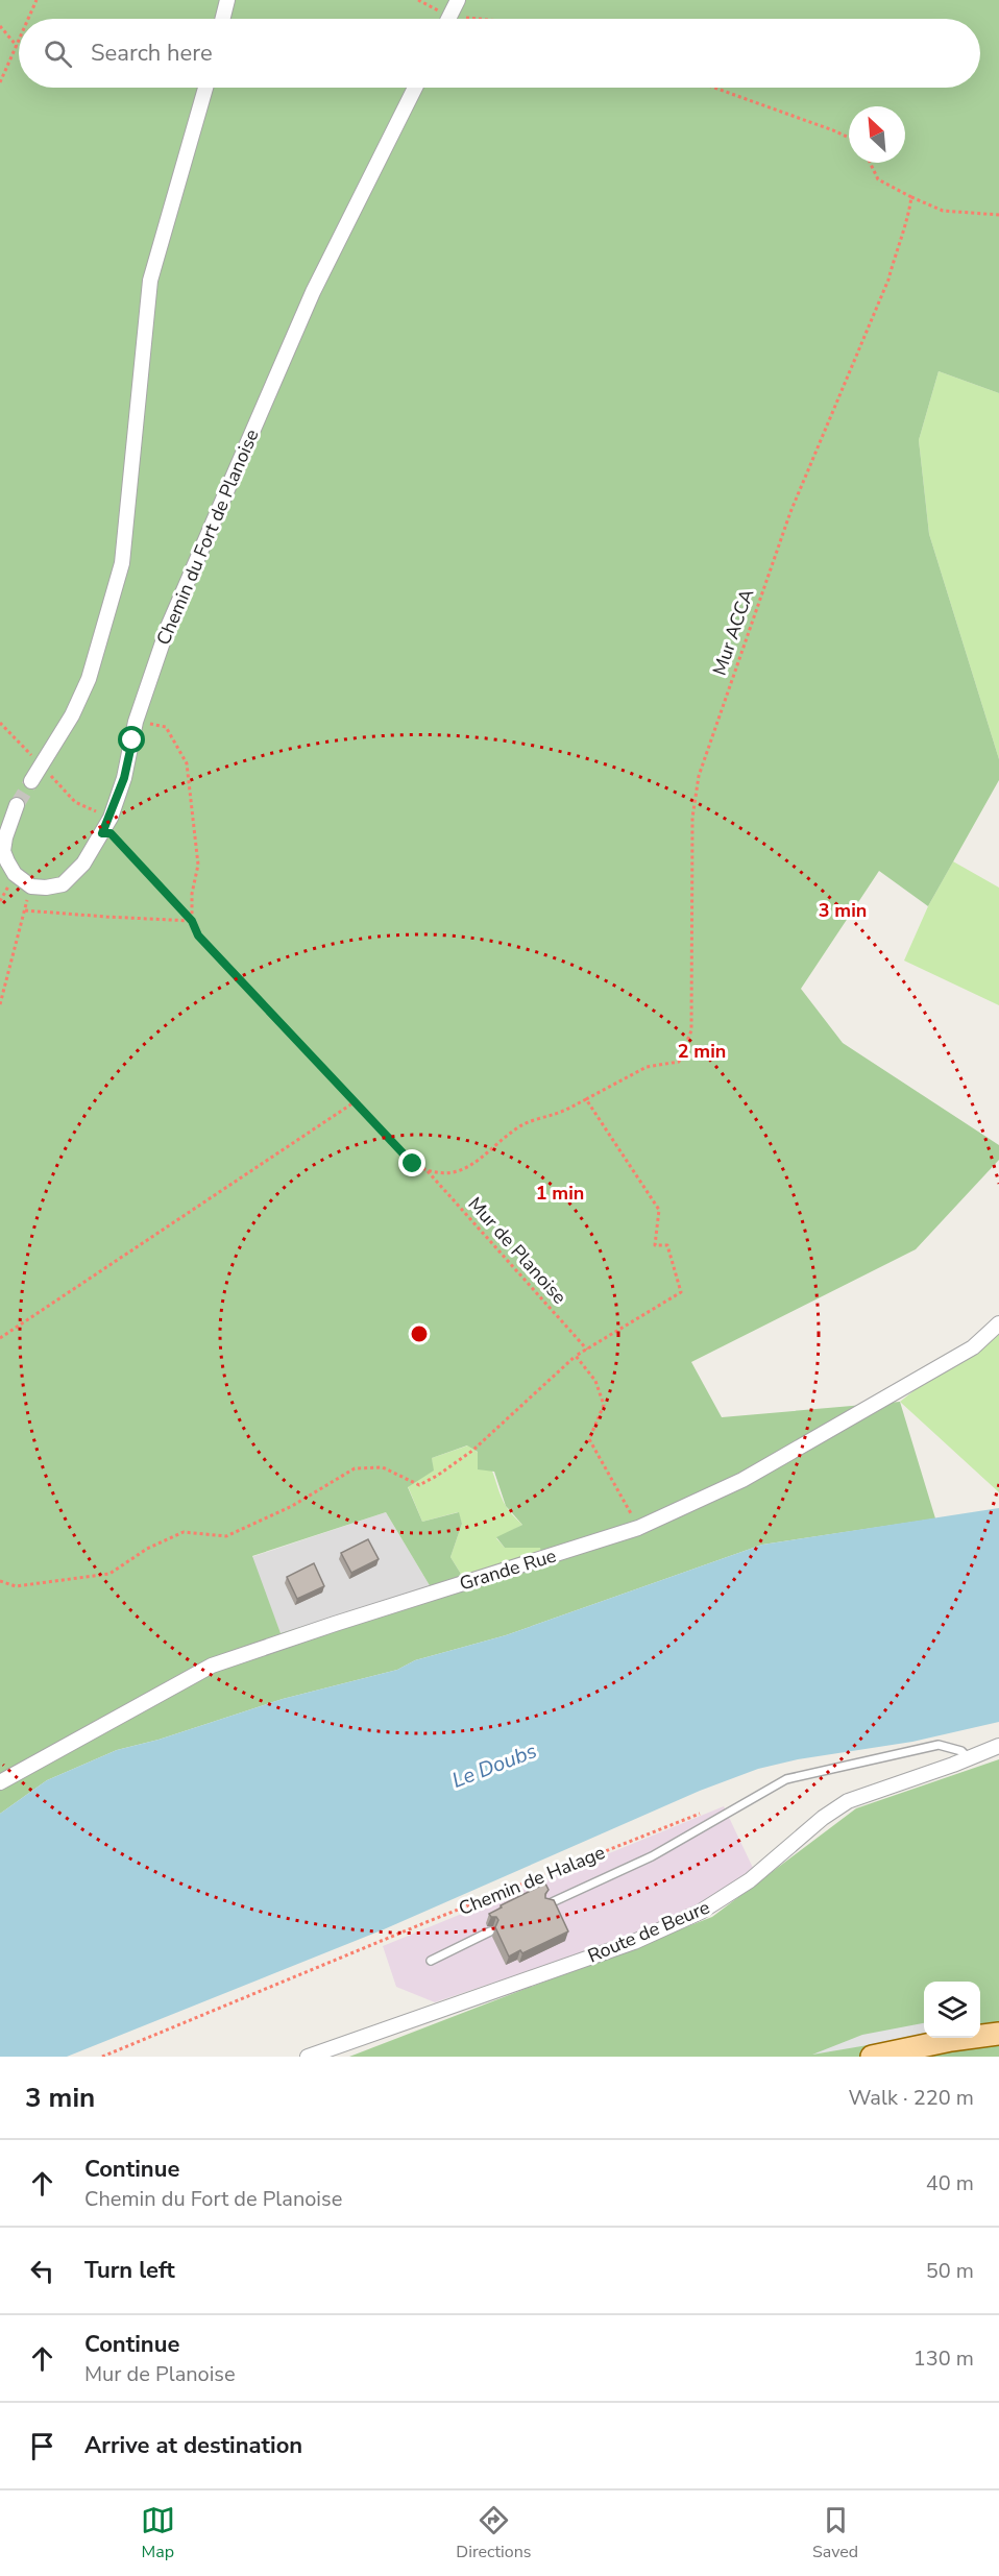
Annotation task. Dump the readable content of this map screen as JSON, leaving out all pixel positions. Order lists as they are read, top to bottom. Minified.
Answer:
{"streets":{"street":["Chemin du Fort de Planoise","Grande Rue","Route de Beure"],"path":["Mur ACCA","Mur de Planoise","Chemin de Halage"]},"crossings":[["Chemin du Fort de Planoise","Mur de Planoise"],["Mur ACCA","Mur de Planoise"]],"water":["Le Doubs"],"north":"top left","page":{"search":"Search here","heading":["3 min","Walk · 220 m"],"list":[["Continue","Chemin du Fort de Planoise","40 m"],["Turn left","50 m"],["Continue","Mur de Planoise","130 m"],"Arrive at destination"],"nav":["Map","Directions","Saved"]},"rings":["3 min","2 min","1 min"]}
